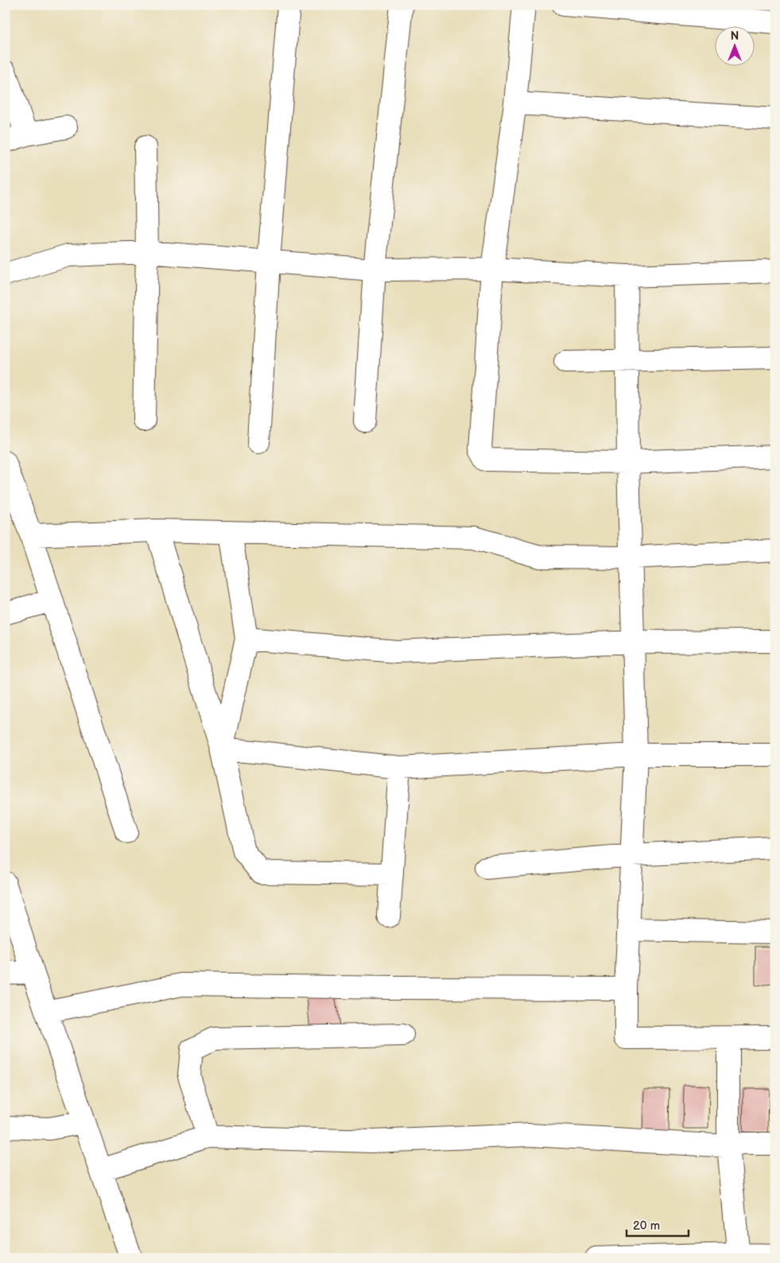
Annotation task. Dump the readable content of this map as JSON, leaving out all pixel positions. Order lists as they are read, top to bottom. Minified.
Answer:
{"scale_bar":"20 m","north":"top"}
